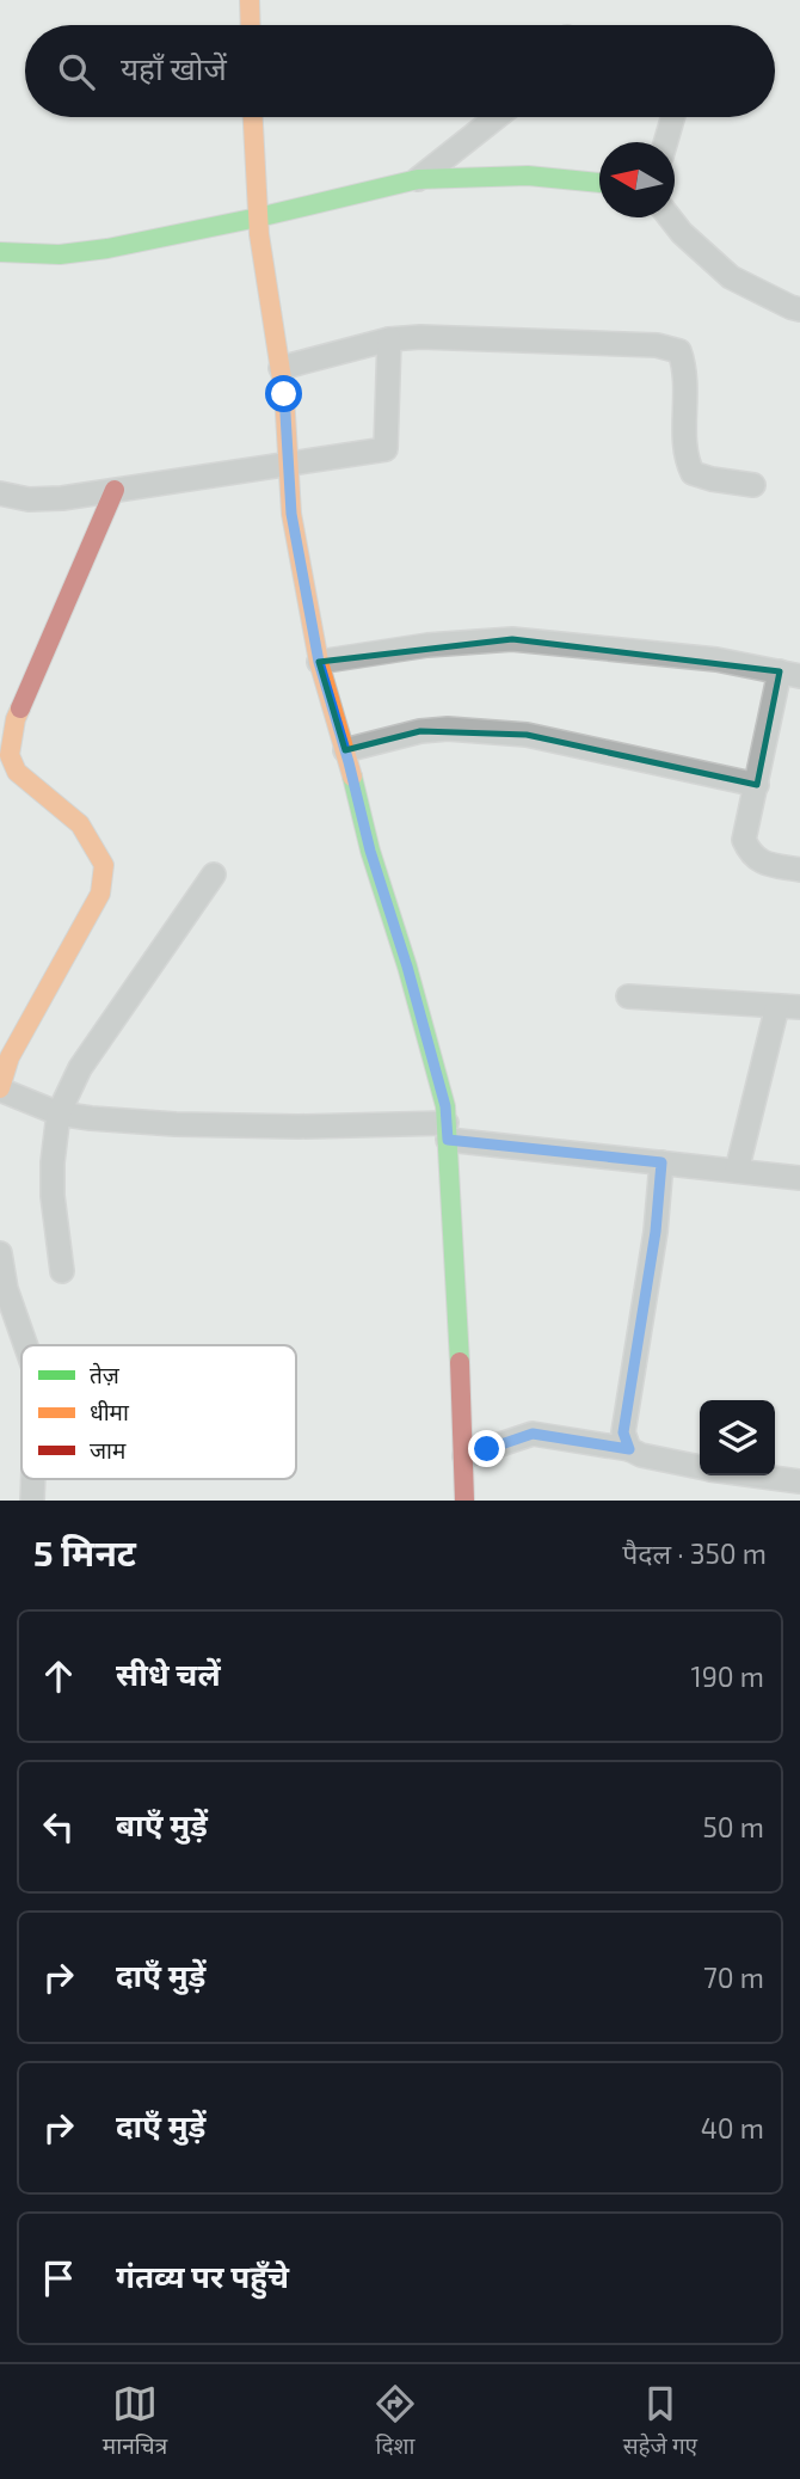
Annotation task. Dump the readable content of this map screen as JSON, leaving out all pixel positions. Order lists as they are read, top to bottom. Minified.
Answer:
{"legend":["तेज़","धीमा","जाम"],"north":"left","page":{"search":"यहाँ खोजें","heading":["5 मिनट","पैदल · 350 m"],"list":[["सीधे चलें","190 m"],["बाएँ मुड़ें","50 m"],["दाएँ मुड़ें","70 m"],["दाएँ मुड़ें","40 m"],"गंतव्य पर पहुँचे"],"nav":["मानचित्र","दिशा","सहेजे गए"]}}
